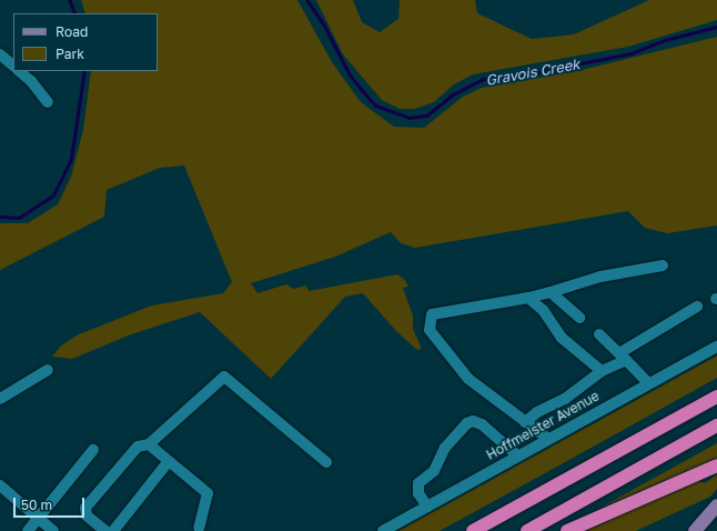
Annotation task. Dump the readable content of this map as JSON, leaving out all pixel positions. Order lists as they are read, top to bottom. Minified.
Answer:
{"streets":{"street":["Hoffmeister Avenue"]},"water":["Gravois Creek"],"legend":["Road","Park"],"scale_bar":"50 m"}
